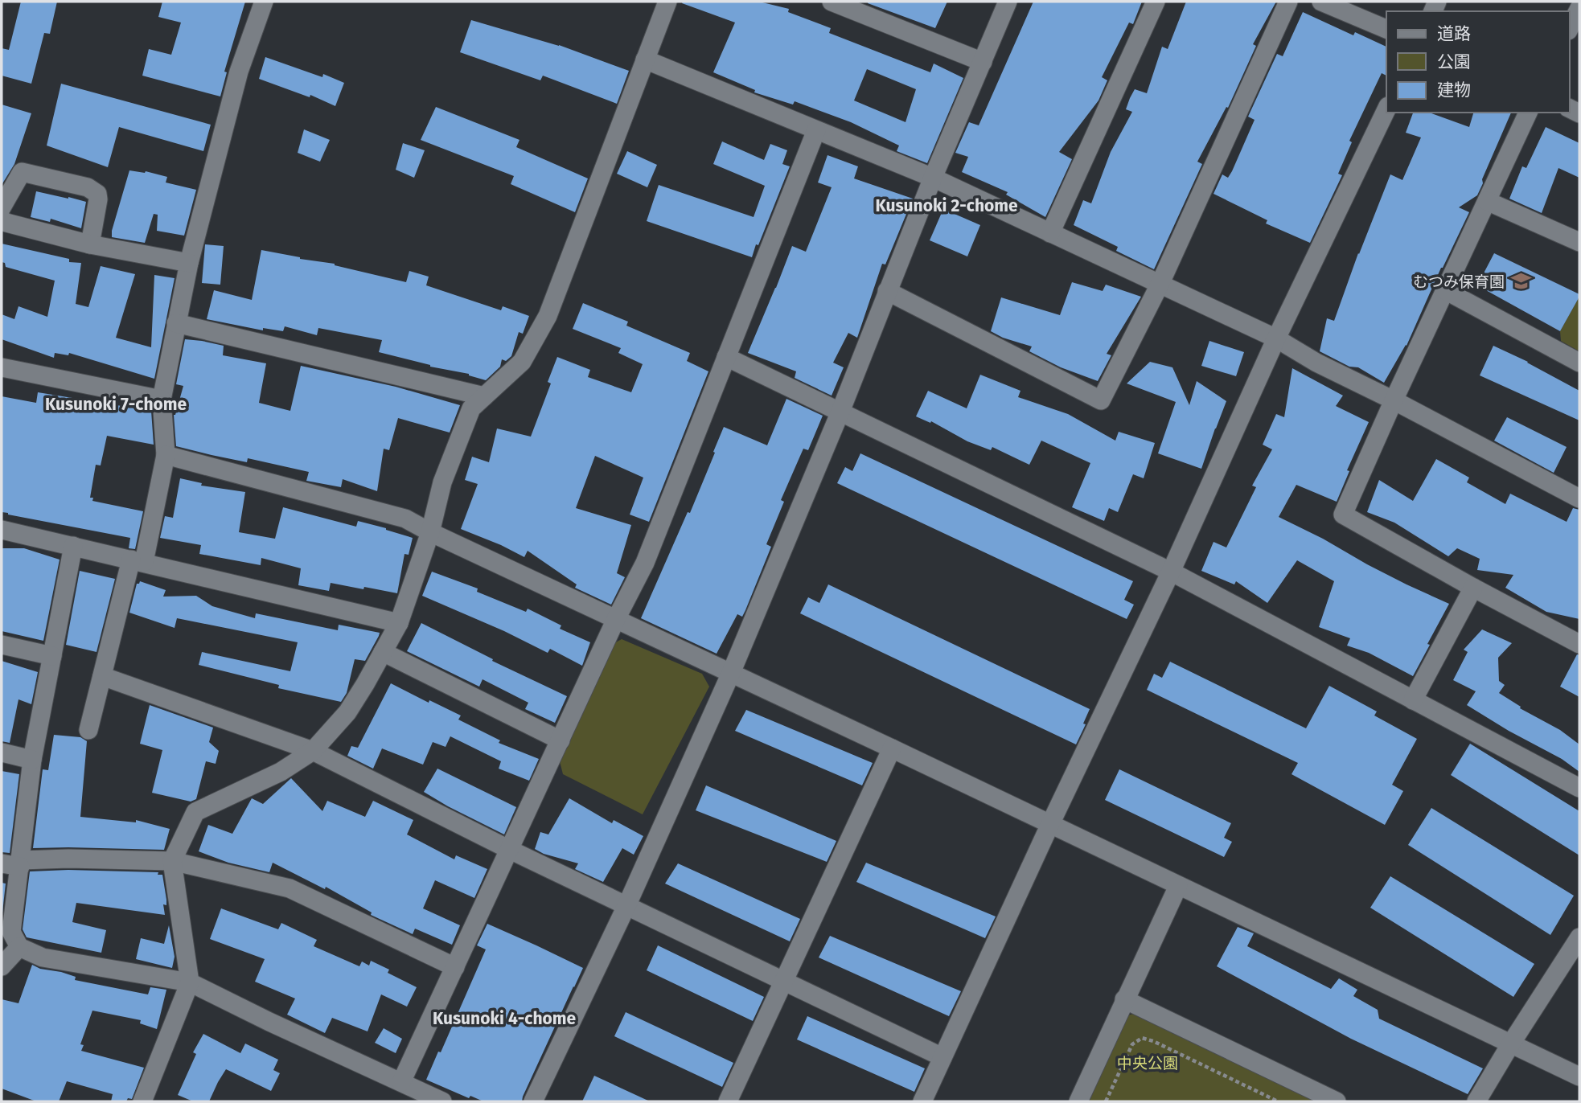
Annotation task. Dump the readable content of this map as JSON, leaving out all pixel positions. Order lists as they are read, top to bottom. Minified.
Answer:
{"districts":["Kusunoki 2-chome","Kusunoki 7-chome","Kusunoki 4-chome"],"parks":["中央公園"],"places":{"school or university":["むつみ保育園"]},"legend":["道路","公園","建物"]}
